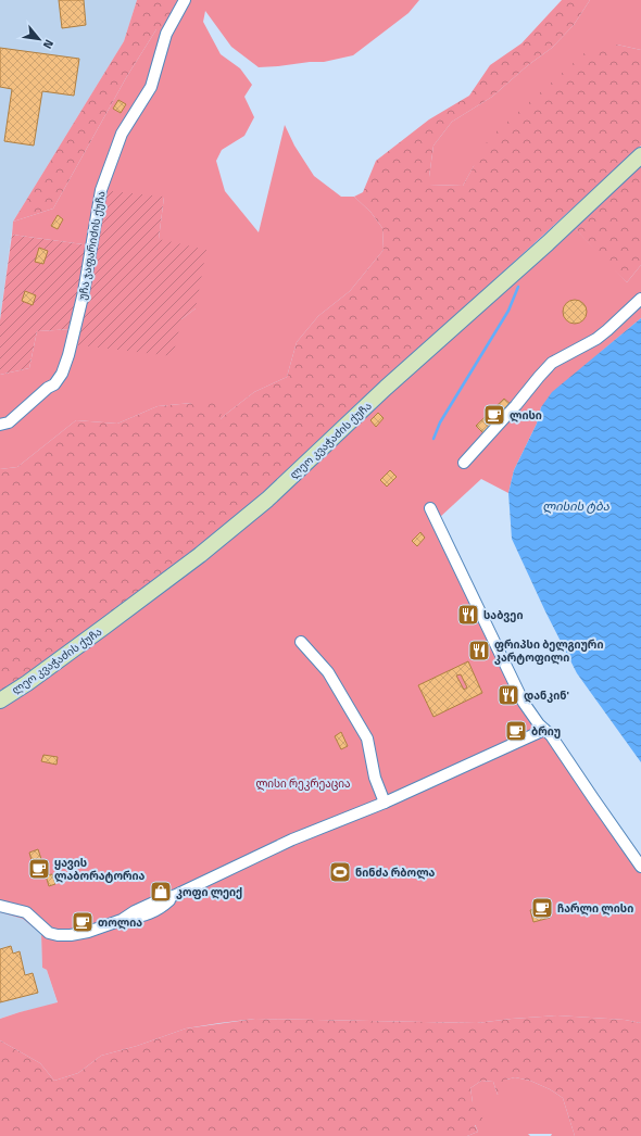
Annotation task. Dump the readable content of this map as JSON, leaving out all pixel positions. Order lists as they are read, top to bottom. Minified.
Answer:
{"streets":{"main road":["ლეო კვაჭაძის ქუჩა"],"street":["უჩა ჯაფარიძის ქუჩა"]},"water":["ლისის ტბა"],"parks":["ლისი რეკრეაცია"],"places":{"cafe":["ლისი","ბრიუ","ყავის ლაბორატორია","ჩარლი ლისი","თოლია"],"restaurant":["საბვეი","ფრიპსი ბელგიური კარტოფილი","დანკინ'"],"sports":["ნინძა რბოლა"],"shop":["კოფი ლეიქ"]},"north":"bottom right"}
